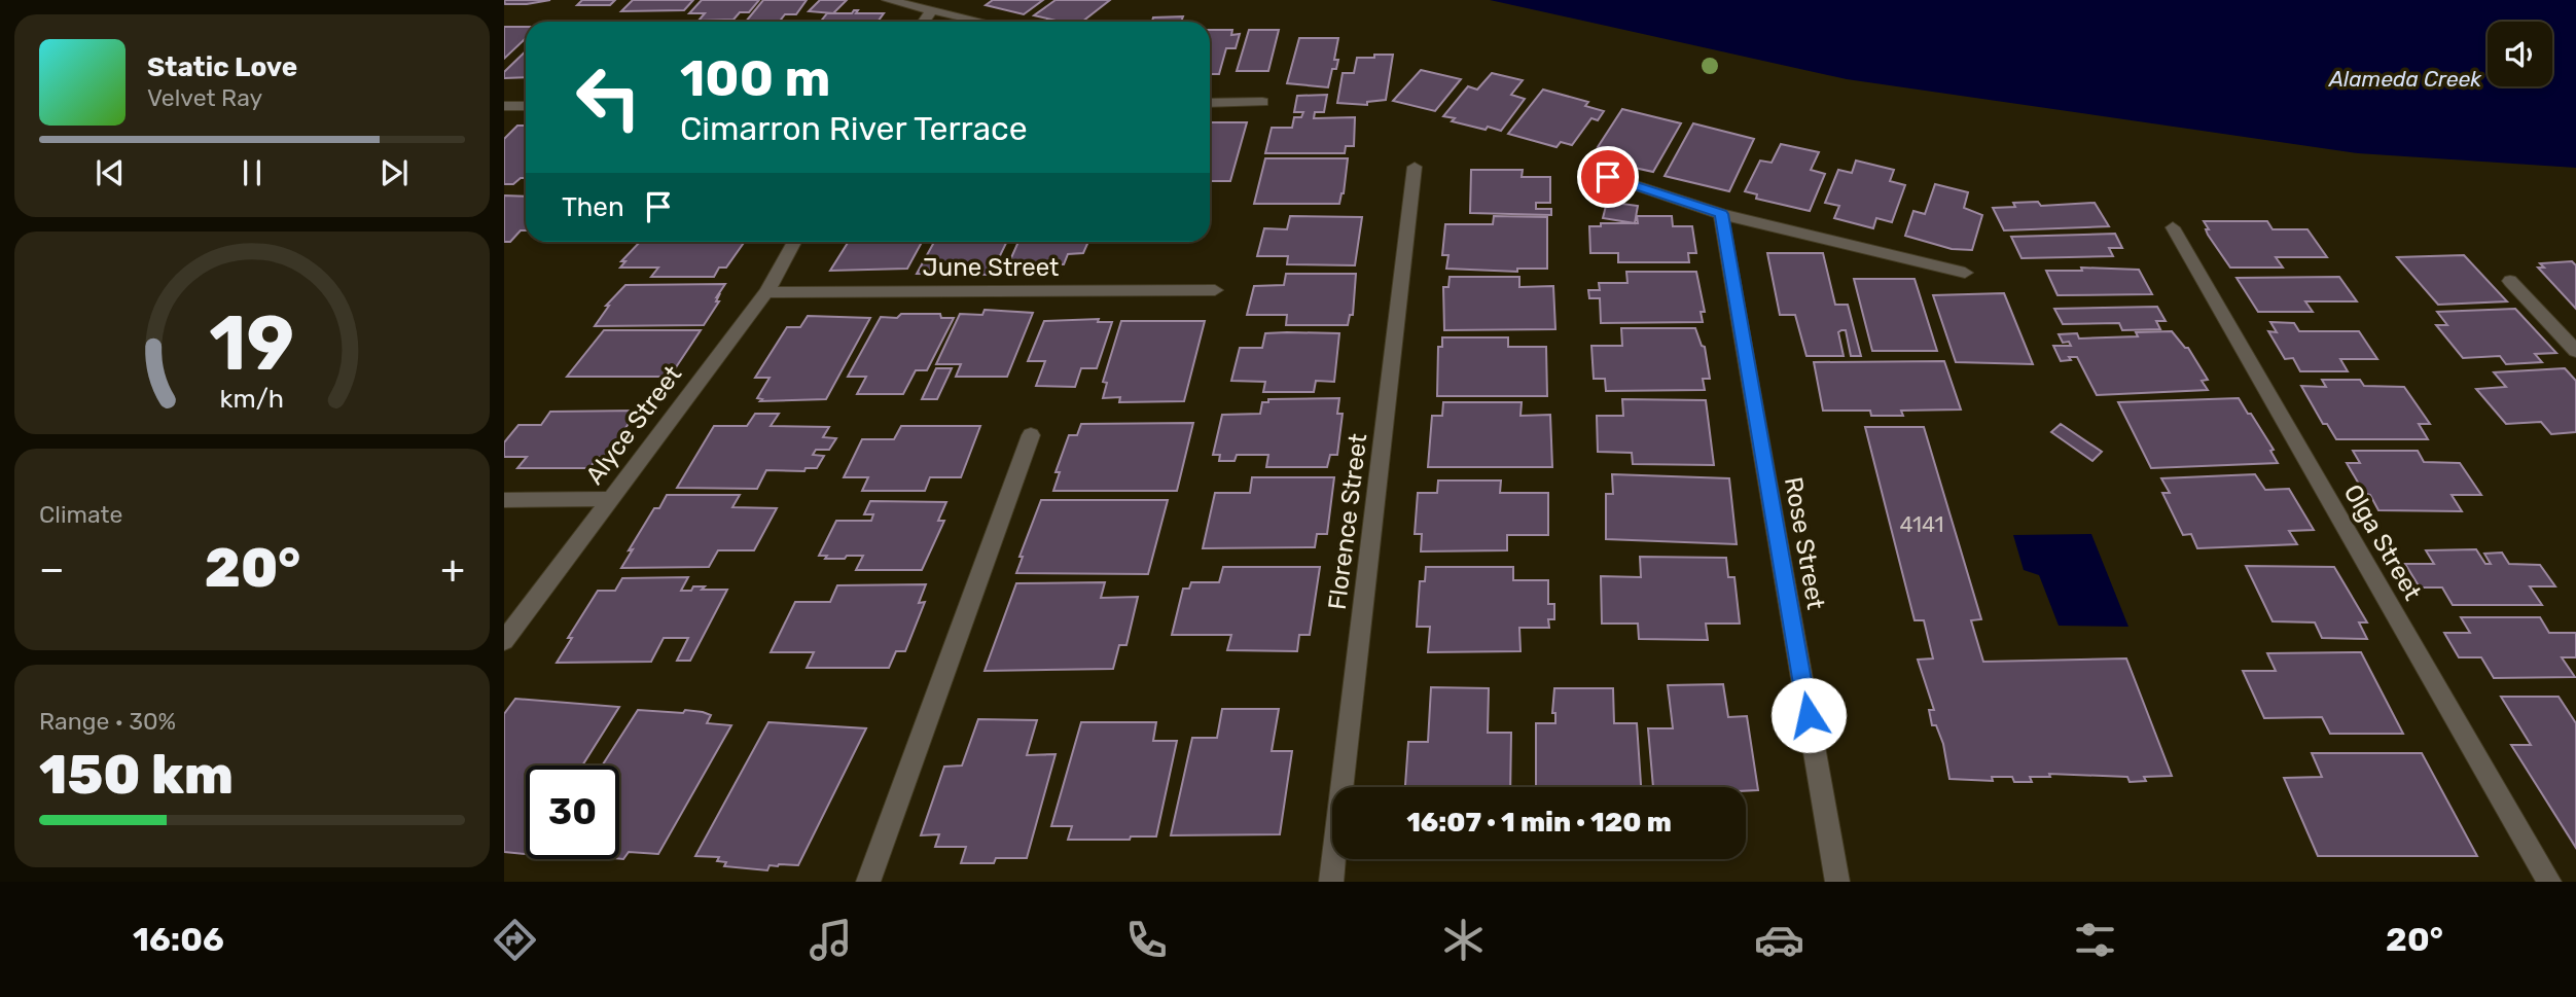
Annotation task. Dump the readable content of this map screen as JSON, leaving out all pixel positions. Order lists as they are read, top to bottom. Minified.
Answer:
{"streets":{"street":["June Street","Alyce Street","Florence Street","Olga Street","Rose Street"]},"crossings":[["June Street","Alyce Street"]],"water":["Alameda Creek"],"house_numbers":["4141"],"page":{"turn":["100 m","Cimarron River Terrace"],"song":["Static Love","Velvet Ray"],"then":"Then","tile":["Climate",["Range · 30%","150 km"]],"heat":["−","20°","+"],"limit":"30","trip":"16:07 · 1 min · 120 m","tabs":["16:06","20°"],"gauge":["19","km/h"]}}
